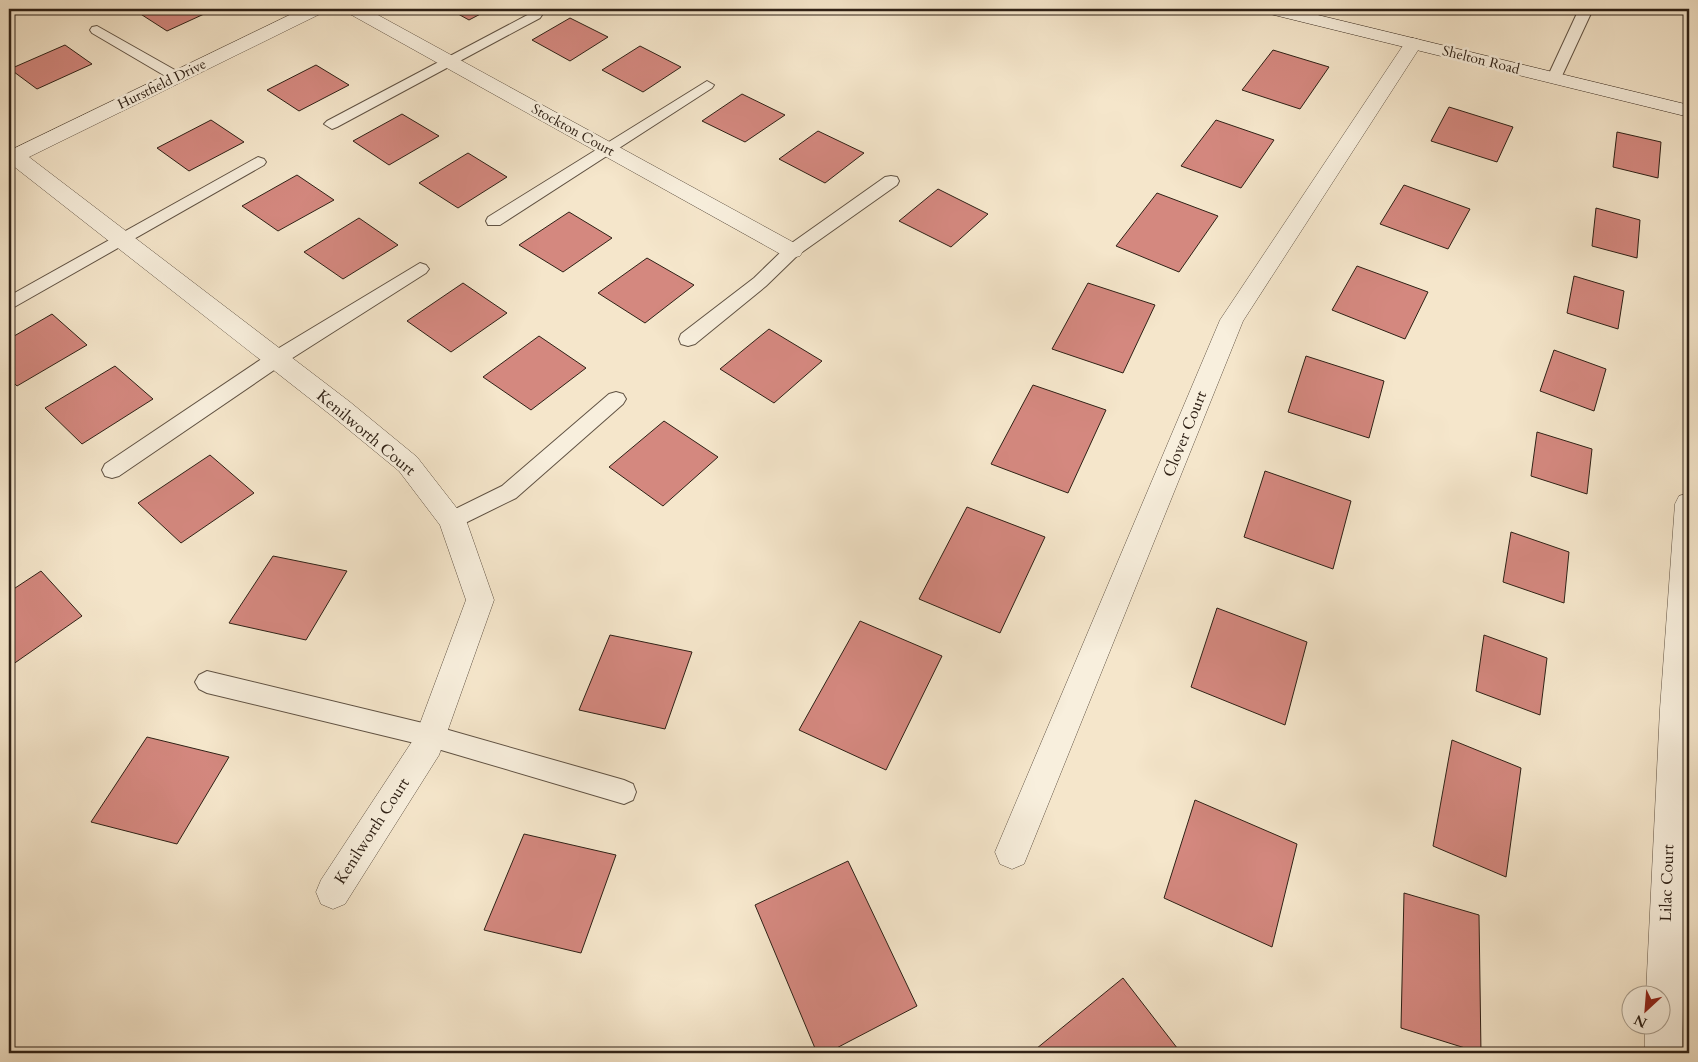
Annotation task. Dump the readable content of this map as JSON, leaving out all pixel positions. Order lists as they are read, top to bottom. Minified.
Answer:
{"streets":{"street":["Shelton Road","Hurstfield Drive","Stockton Court","Kenilworth Court","Clover Court","Lilac Court"]},"crossings":[["Shelton Road","Clover Court"],["Hurstfield Drive","Kenilworth Court"]],"north":"bottom left"}
